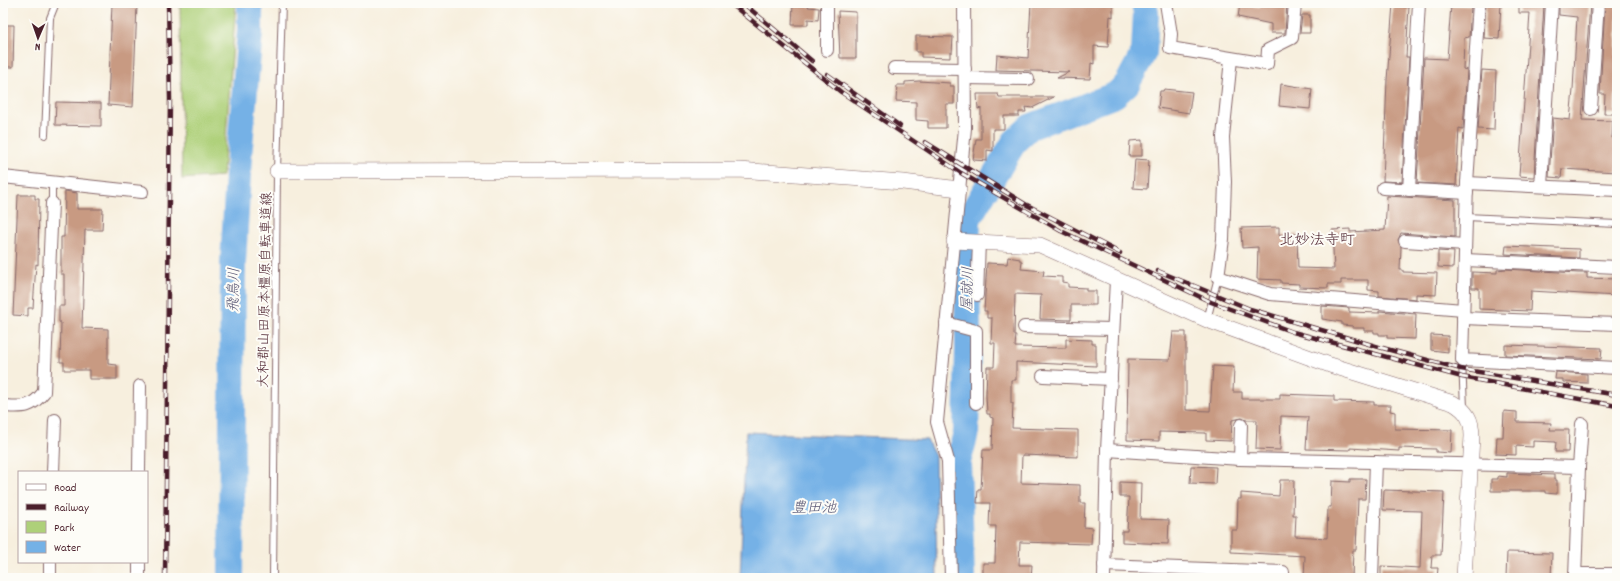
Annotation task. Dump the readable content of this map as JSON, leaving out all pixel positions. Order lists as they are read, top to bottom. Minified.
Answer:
{"streets":{"lane":["大和郡山田原本橿原自転車道線"]},"districts":["北妙法寺町"],"water":["屋就川","飛鳥川","豊田池"],"legend":["Road","Railway","Park","Water"],"north":"bottom"}
